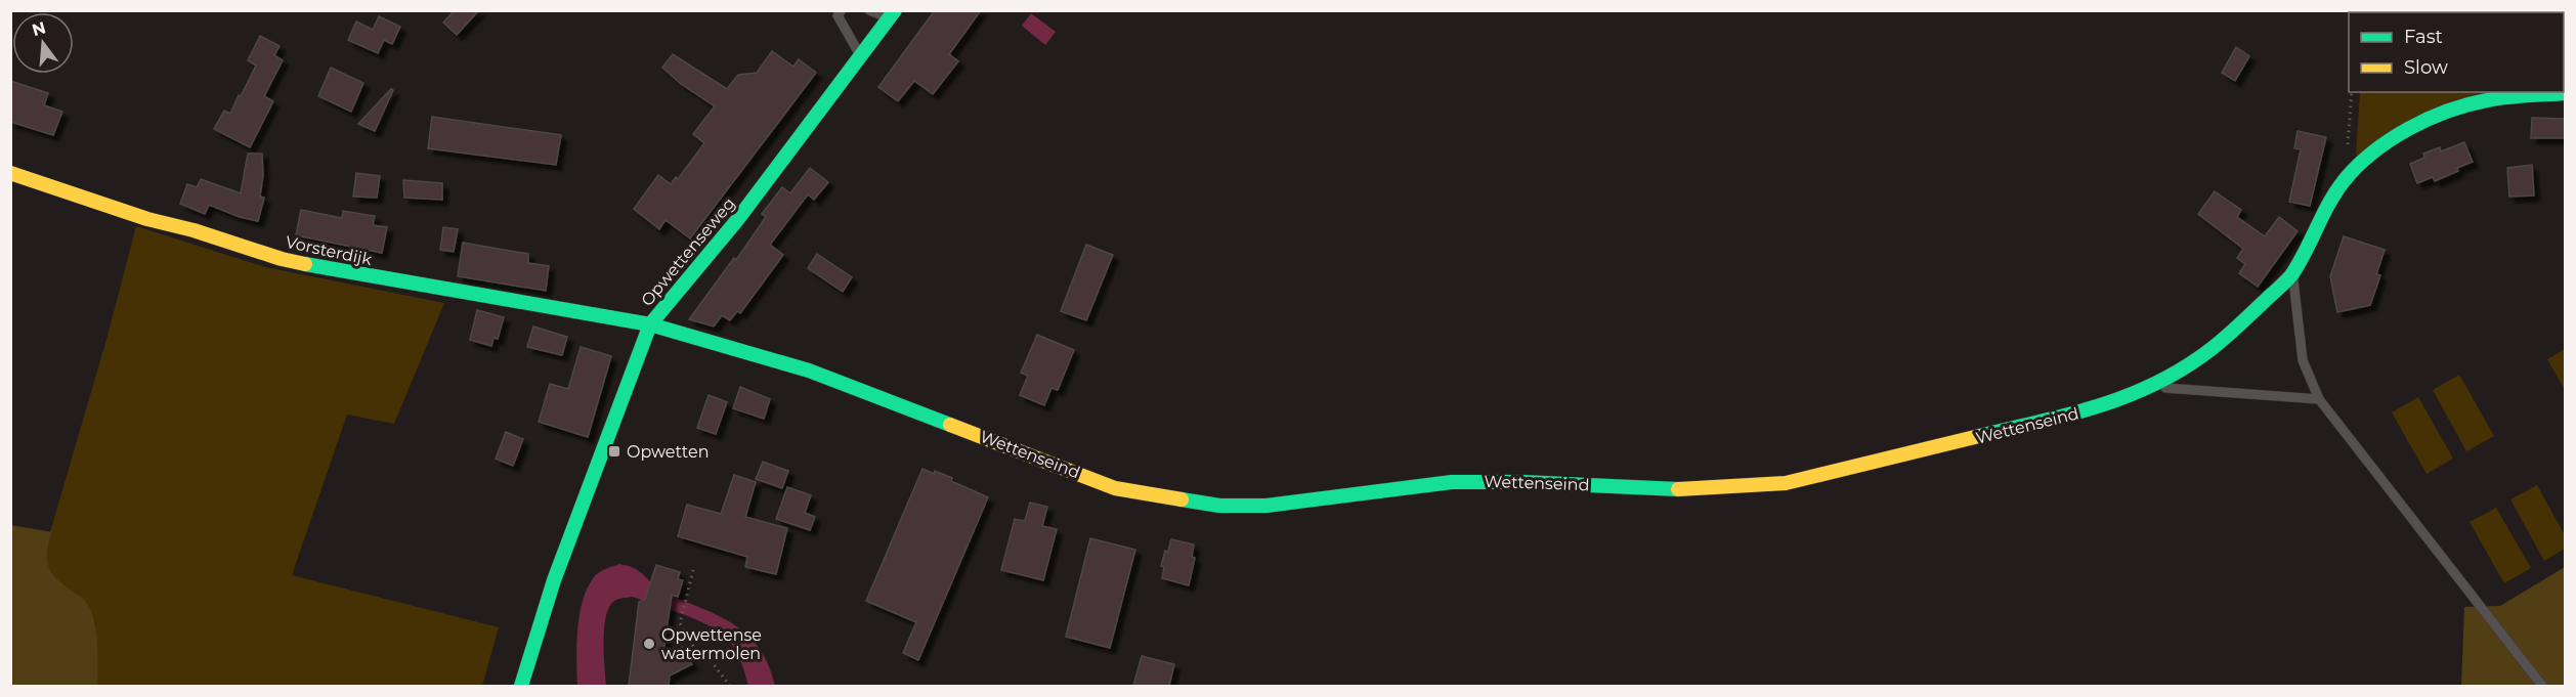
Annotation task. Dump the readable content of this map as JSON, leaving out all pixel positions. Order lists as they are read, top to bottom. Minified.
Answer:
{"streets":{"street":["Vorsterdijk","Opwettenseweg","Wettenseind"]},"crossings":[["Vorsterdijk","Opwettenseweg"],["Vorsterdijk","Wettenseind"],["Opwettenseweg","Wettenseind"]],"places":{"transit":["Opwetten"],"other":["Opwettense watermolen"]},"legend":["Fast","Slow"],"north":"top"}
